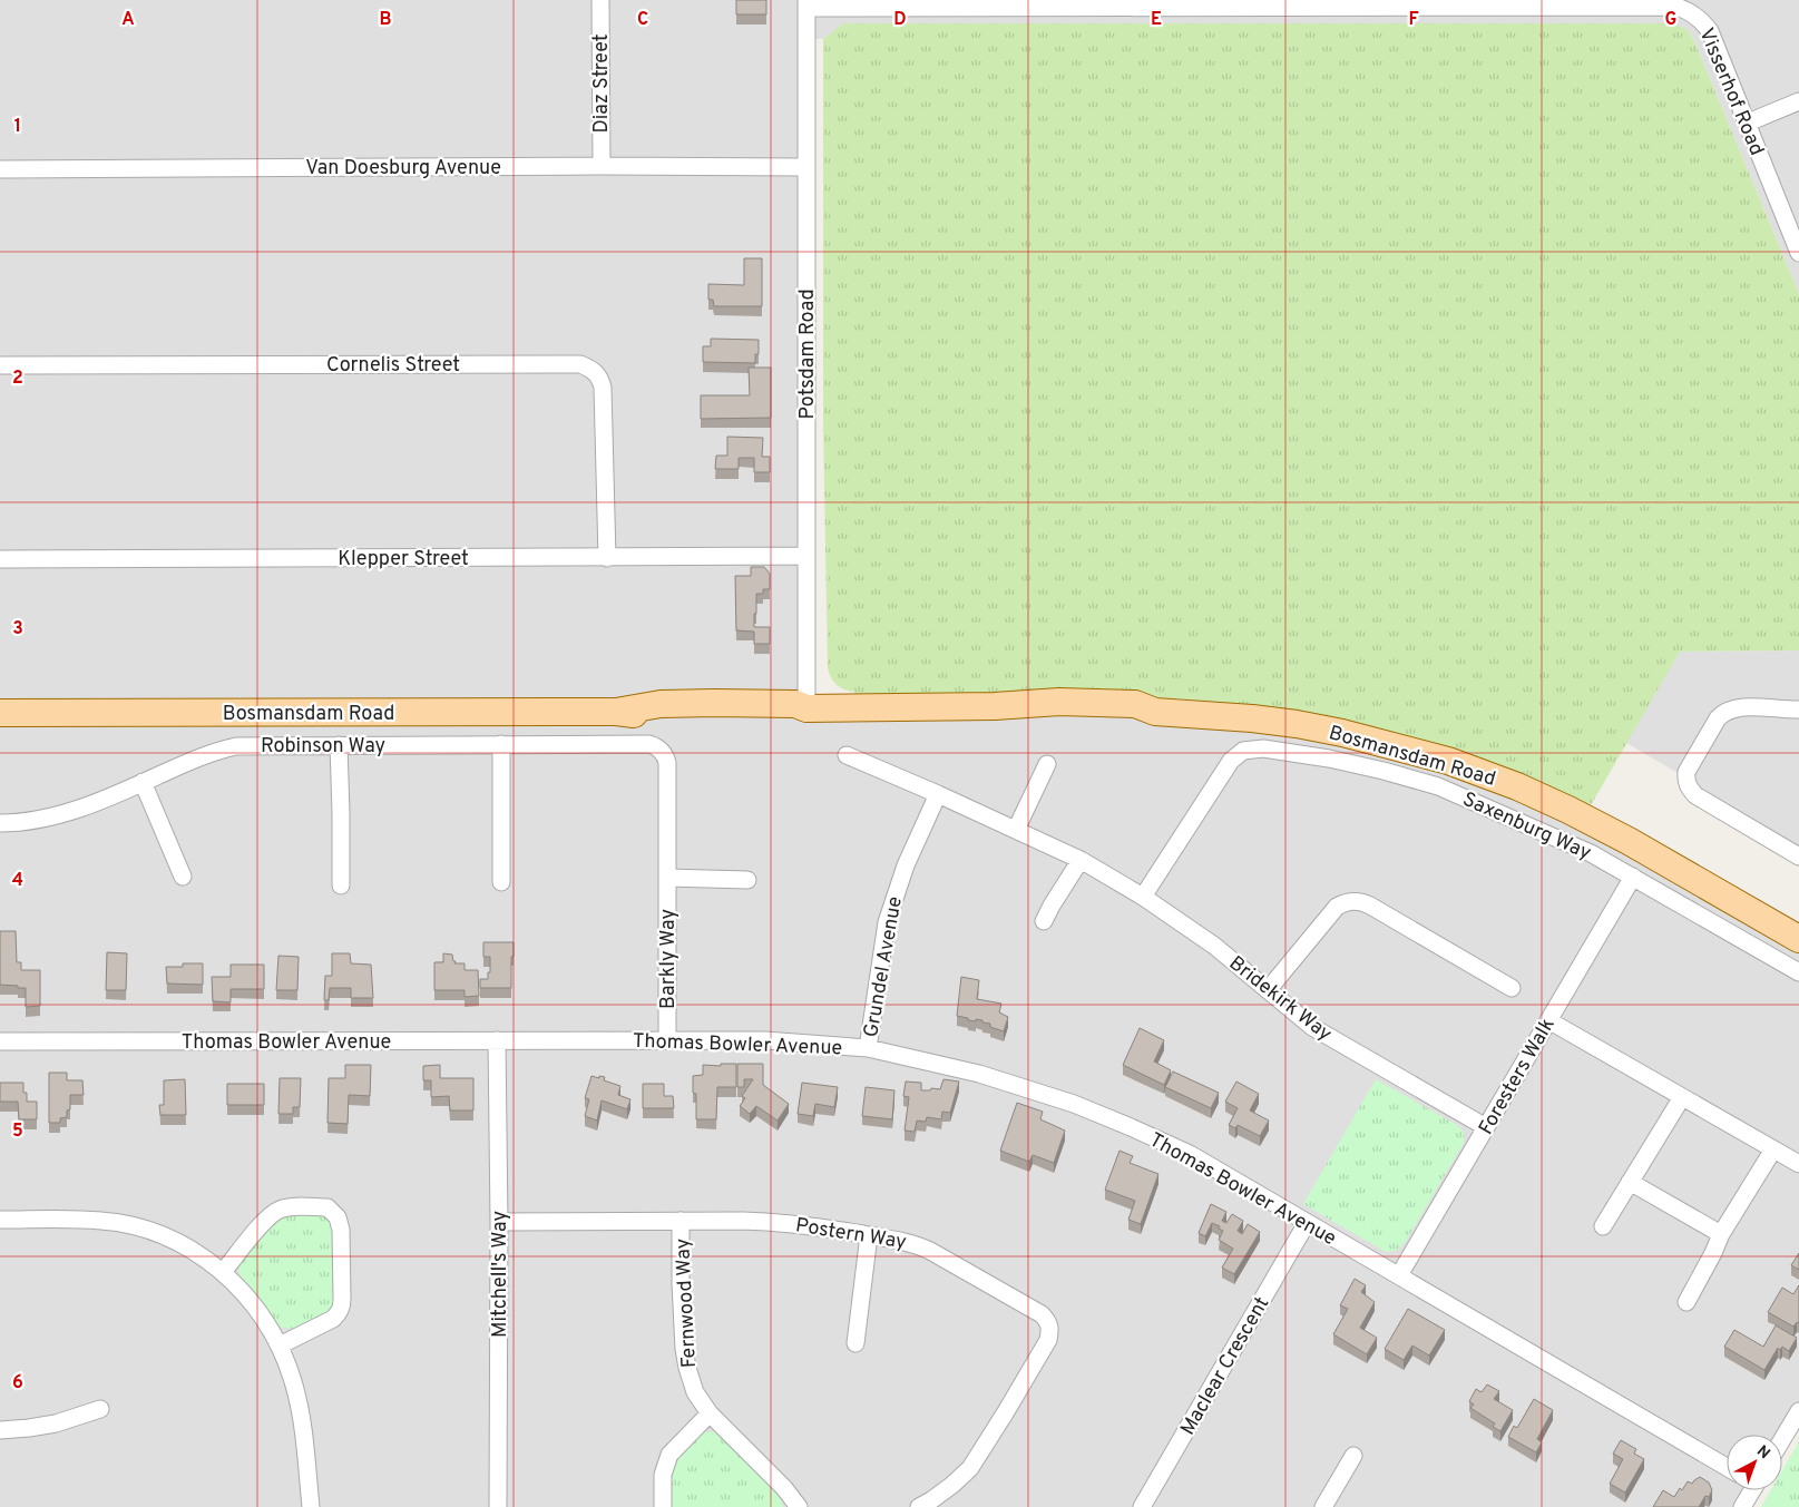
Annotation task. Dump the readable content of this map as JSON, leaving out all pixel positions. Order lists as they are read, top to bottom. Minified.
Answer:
{"streets":{"main road":["Bosmansdam Road"],"street":["Diaz Street","Visserhof Road","Van Doesburg Avenue","Potsdam Road","Cornelis Street","Klepper Street","Robinson Way","Saxenburg Way","Barkly Way","Grundel Avenue","Bridekirk Way","Thomas Bowler Avenue","Foresters Walk","Postern Way","Mitchell's Way","Fernwood Way","Maclear Crescent"]},"crossings":[["Diaz Street","Van Doesburg Avenue"],["Visserhof Road","Potsdam Road"],["Van Doesburg Avenue","Potsdam Road"],["Potsdam Road","Klepper Street"],["Potsdam Road","Bosmansdam Road"],["Cornelis Street","Klepper Street"],["Robinson Way","Barkly Way"],["Saxenburg Way","Bridekirk Way"],["Saxenburg Way","Foresters Walk"],["Barkly Way","Thomas Bowler Avenue"],["Grundel Avenue","Bridekirk Way"],["Grundel Avenue","Thomas Bowler Avenue"],["Bridekirk Way","Foresters Walk"],["Thomas Bowler Avenue","Foresters Walk"],["Thomas Bowler Avenue","Mitchell's Way"],["Thomas Bowler Avenue","Maclear Crescent"],["Postern Way","Mitchell's Way"],["Postern Way","Fernwood Way"]],"north":"top right","grid":{"columns":["A","B","C","D","E","F","G"],"rows":["1","2","3","4","5","6"]}}
